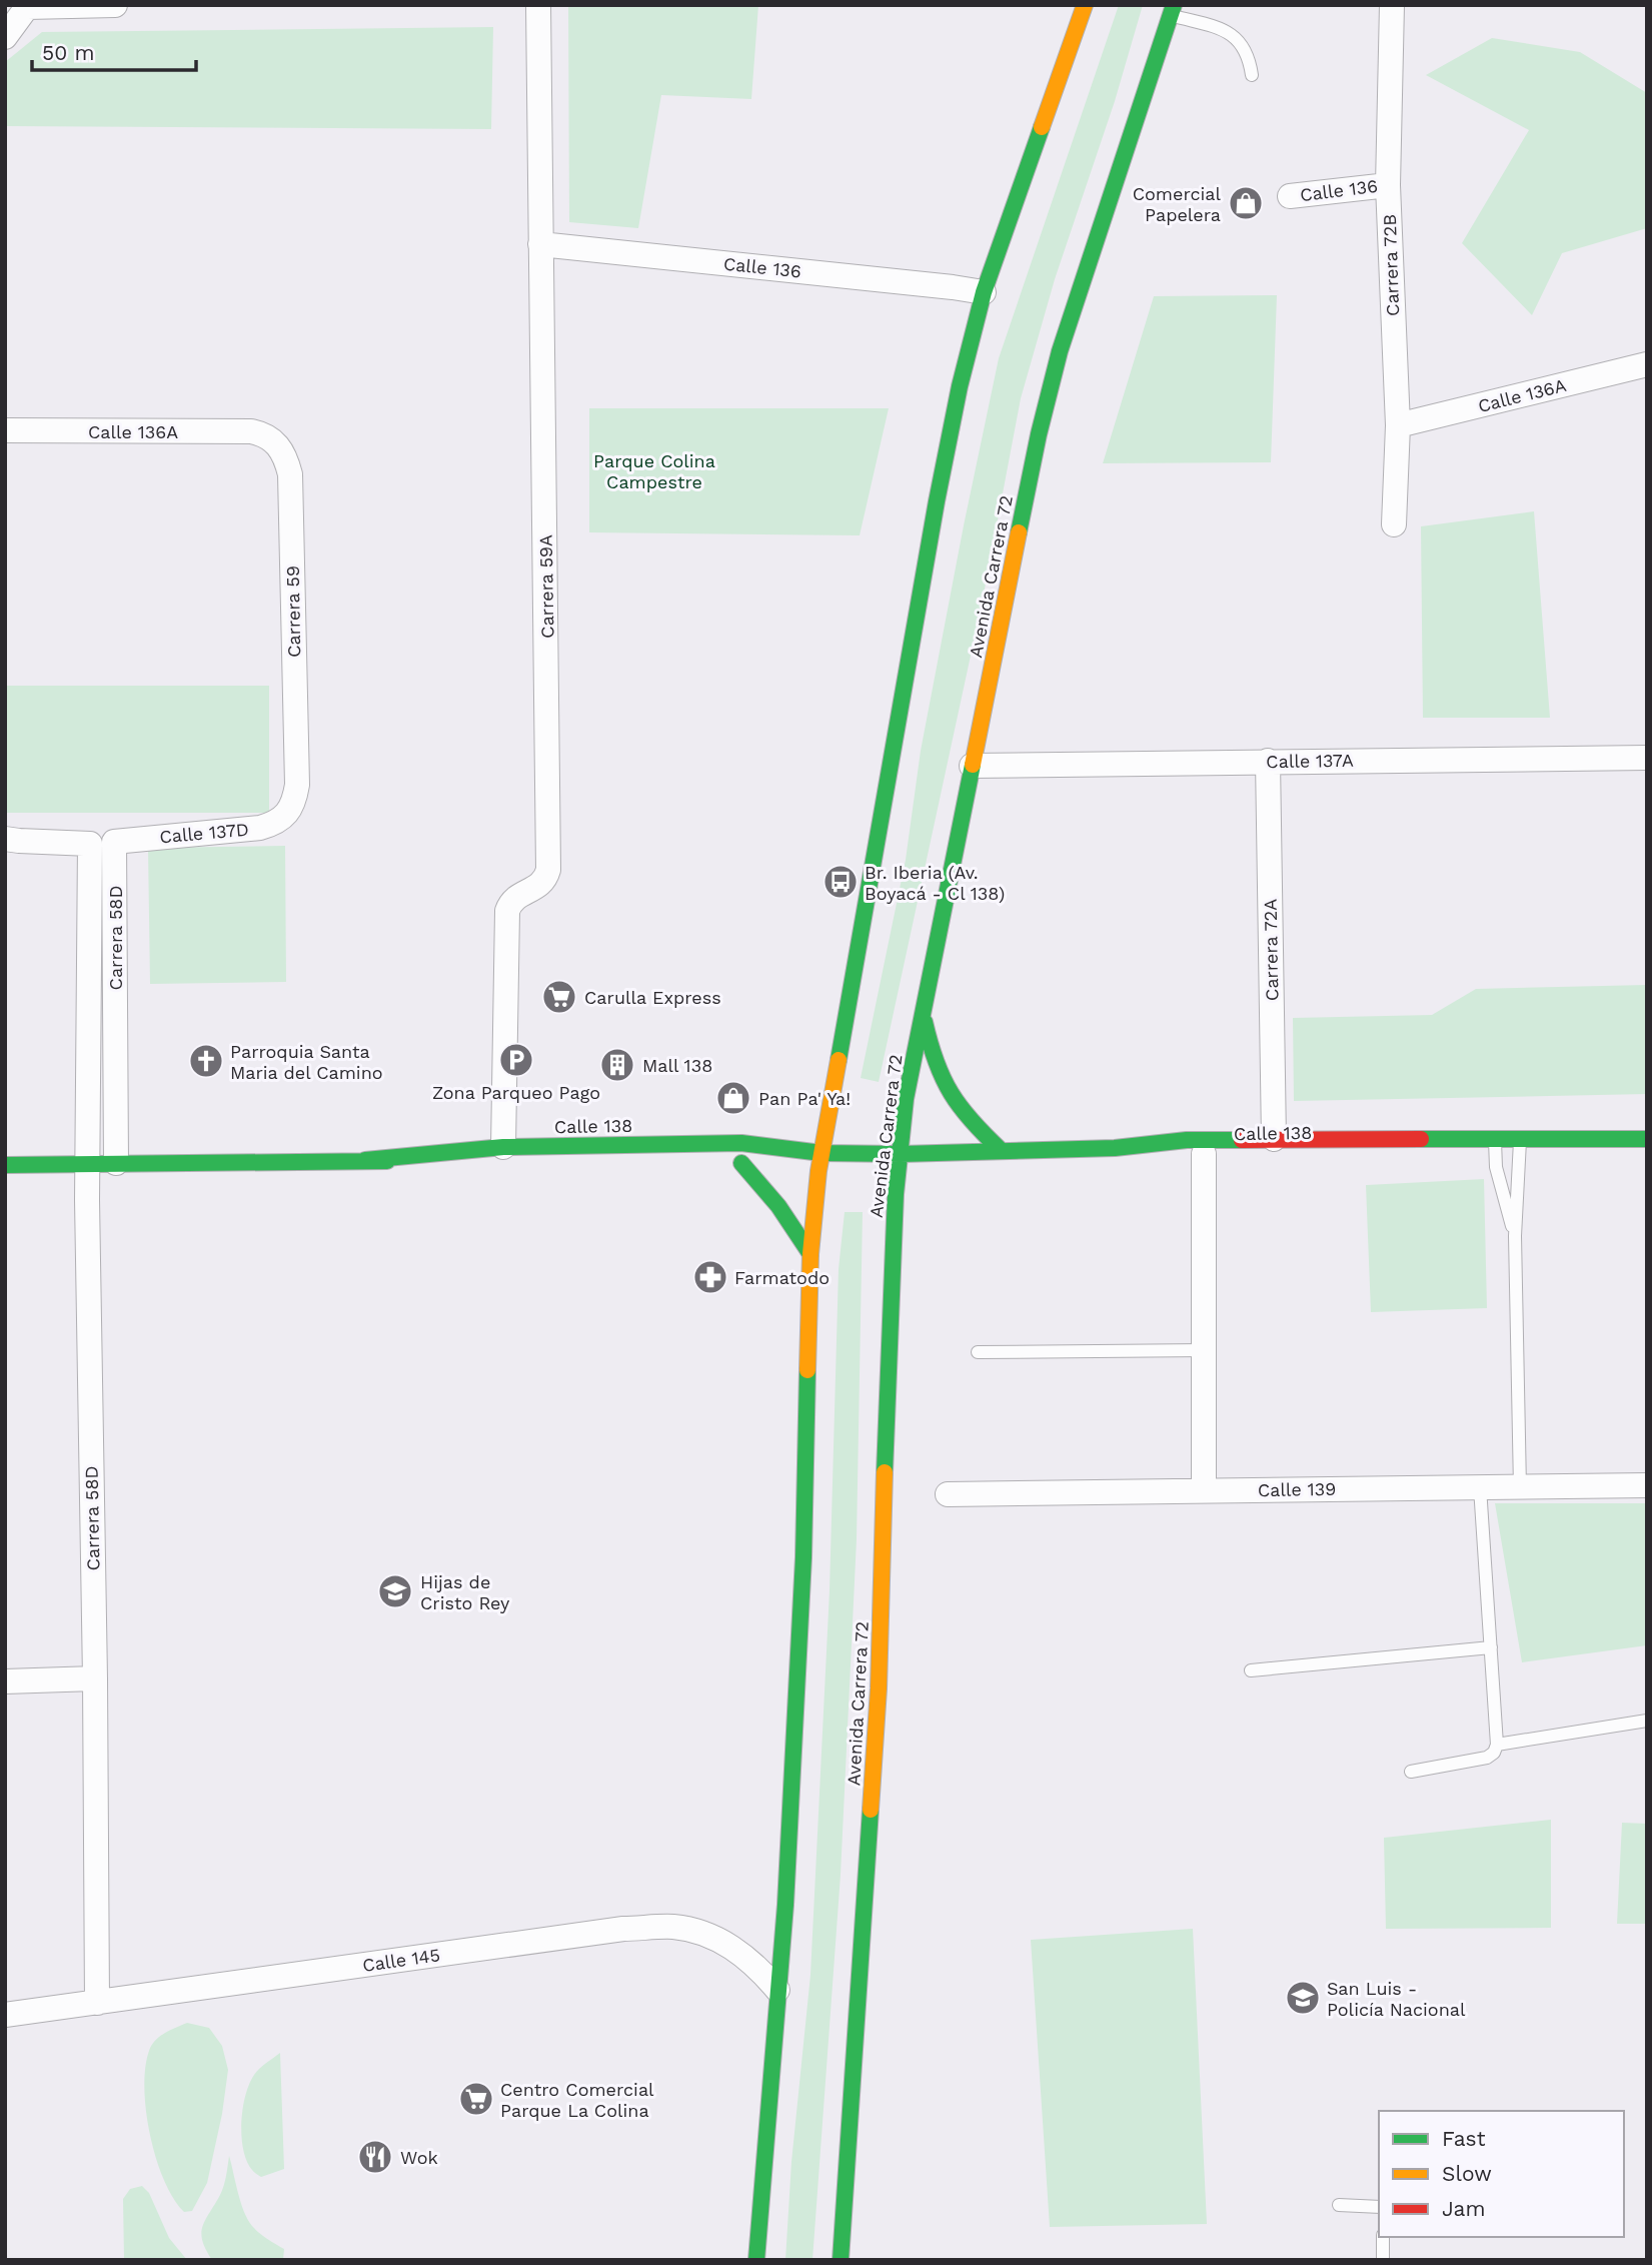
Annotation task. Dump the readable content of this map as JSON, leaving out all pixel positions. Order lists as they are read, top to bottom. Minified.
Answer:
{"streets":{"main road":["Avenida Carrera 72","Calle 138"],"street":["Calle 136","Carrera 72B","Calle 136A","Carrera 59A","Carrera 59","Calle 137A","Calle 137D","Carrera 58D","Carrera 72A","Calle 139","Calle 145"]},"crossings":[["Calle 136","Carrera 72B"],["Calle 136","Carrera 59A"],["Carrera 72B","Calle 136A"],["Calle 136A","Carrera 59"],["Avenida Carrera 72","Calle 137A"],["Avenida Carrera 72","Calle 138"],["Carrera 59A","Calle 138"],["Carrera 59","Calle 137D"],["Calle 137A","Carrera 72A"],["Calle 137D","Carrera 58D"],["Carrera 58D","Calle 138"],["Carrera 58D","Calle 145"],["Carrera 72A","Calle 138"]],"parks":["Parque Colina Campestre"],"places":{"shop":["Comercial Papelera","Pan Pa' Ya!"],"bus stop":["Br. Iberia (Av. Boyacá - Cl 138)"],"supermarket":["Carulla Express","Centro Comercial Parque La Colina"],"parking":["Zona Parqueo Pago"],"church":["Parroquia Santa Maria del Camino"],"building":["Mall 138"],"pharmacy":["Farmatodo"],"school or university":["Hijas de Cristo Rey","San Luis - Policía Nacional"],"restaurant":["Wok"]},"legend":["Fast","Slow","Jam"],"scale_bar":"50 m"}
